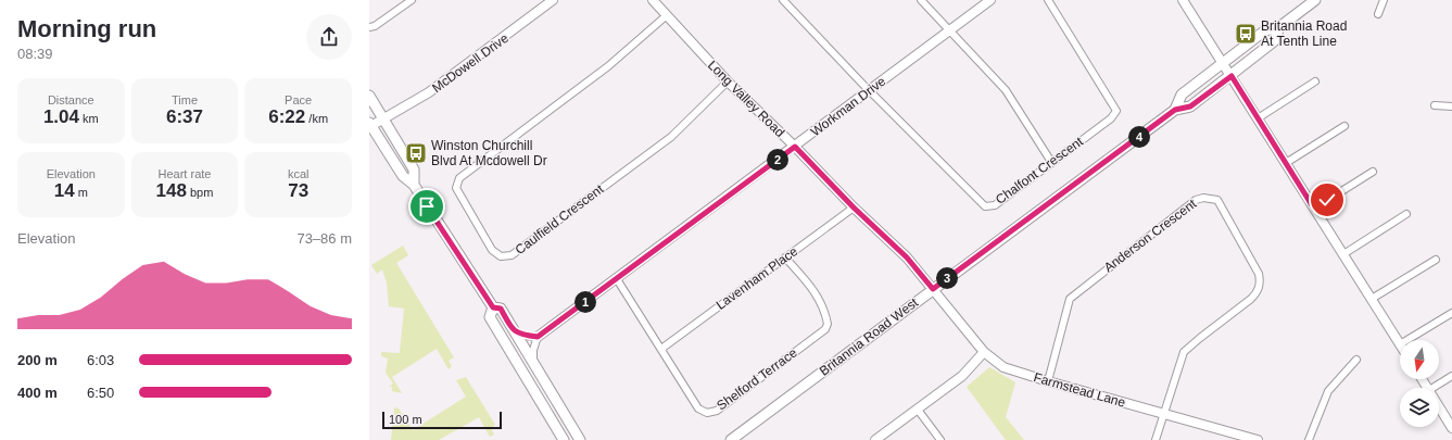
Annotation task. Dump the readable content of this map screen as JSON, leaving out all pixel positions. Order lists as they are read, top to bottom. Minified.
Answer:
{"streets":{"main road":["Britannia Road West"],"street":["McDowell Drive","Long Valley Road","Workman Drive","Chalfont Crescent","Caulfield Crescent","Anderson Crescent","Lavenham Place","Shelford Terrace","Farmstead Lane"]},"crossings":[["Long Valley Road","Workman Drive"],["Long Valley Road","Caulfield Crescent"],["Long Valley Road","Lavenham Place"],["Long Valley Road","Britannia Road West"],["Long Valley Road","Farmstead Lane"],["Workman Drive","Chalfont Crescent"],["Workman Drive","Shelford Terrace"],["Anderson Crescent","Farmstead Lane"],["Lavenham Place","Shelford Terrace"],["Britannia Road West","Farmstead Lane"]],"places":{"bus stop":["Britannia Road At Tenth Line","Winston Churchill Blvd At Mcdowell Dr"]},"scale_bar":"100 m","north":"bottom","page":{"heading":["Morning run","08:39"],"stats":[["Distance","1.04 km"],["Time","6:37"],["Pace","6:22 /km"],["Elevation","14 m"],["Heart rate","148 bpm"],["kcal","73"]],"pins":["4","2","3","1"],"chart":["Elevation","73–86 m"],"list":[{"name":"200 m","note":"6:03"},{"name":"400 m","note":"6:50"}],"scale":"100 m"}}
